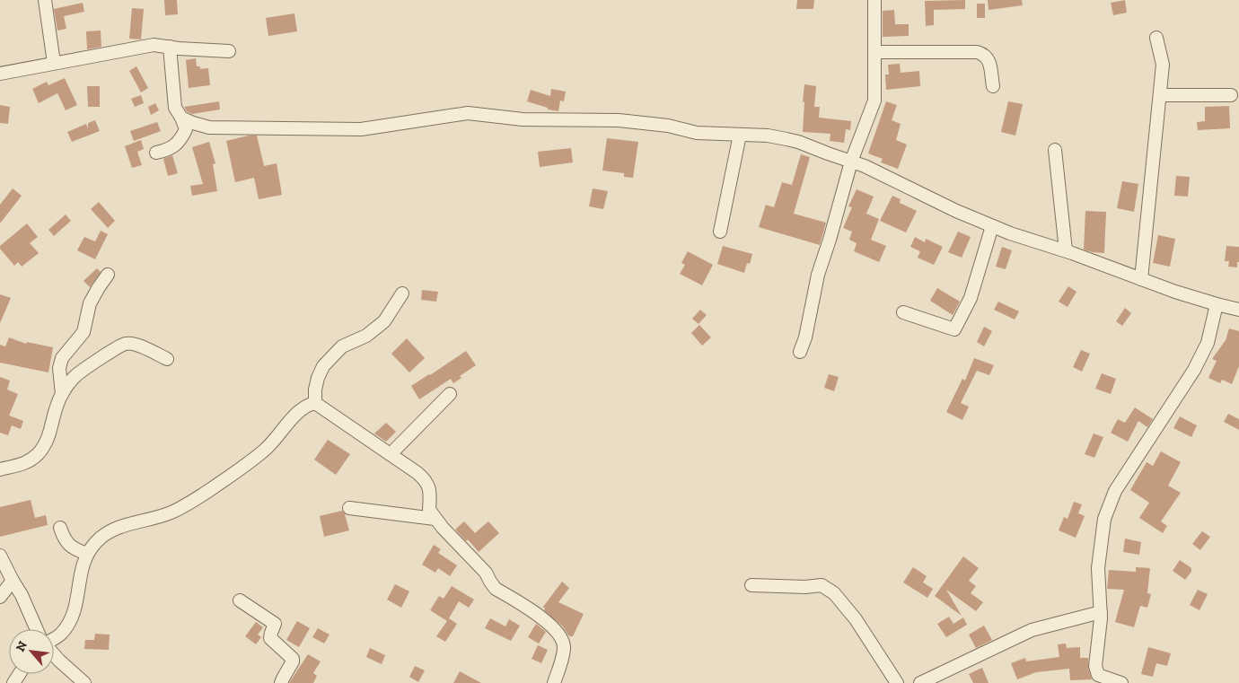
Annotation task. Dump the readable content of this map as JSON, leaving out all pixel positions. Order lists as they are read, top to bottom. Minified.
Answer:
{"north":"top left"}
